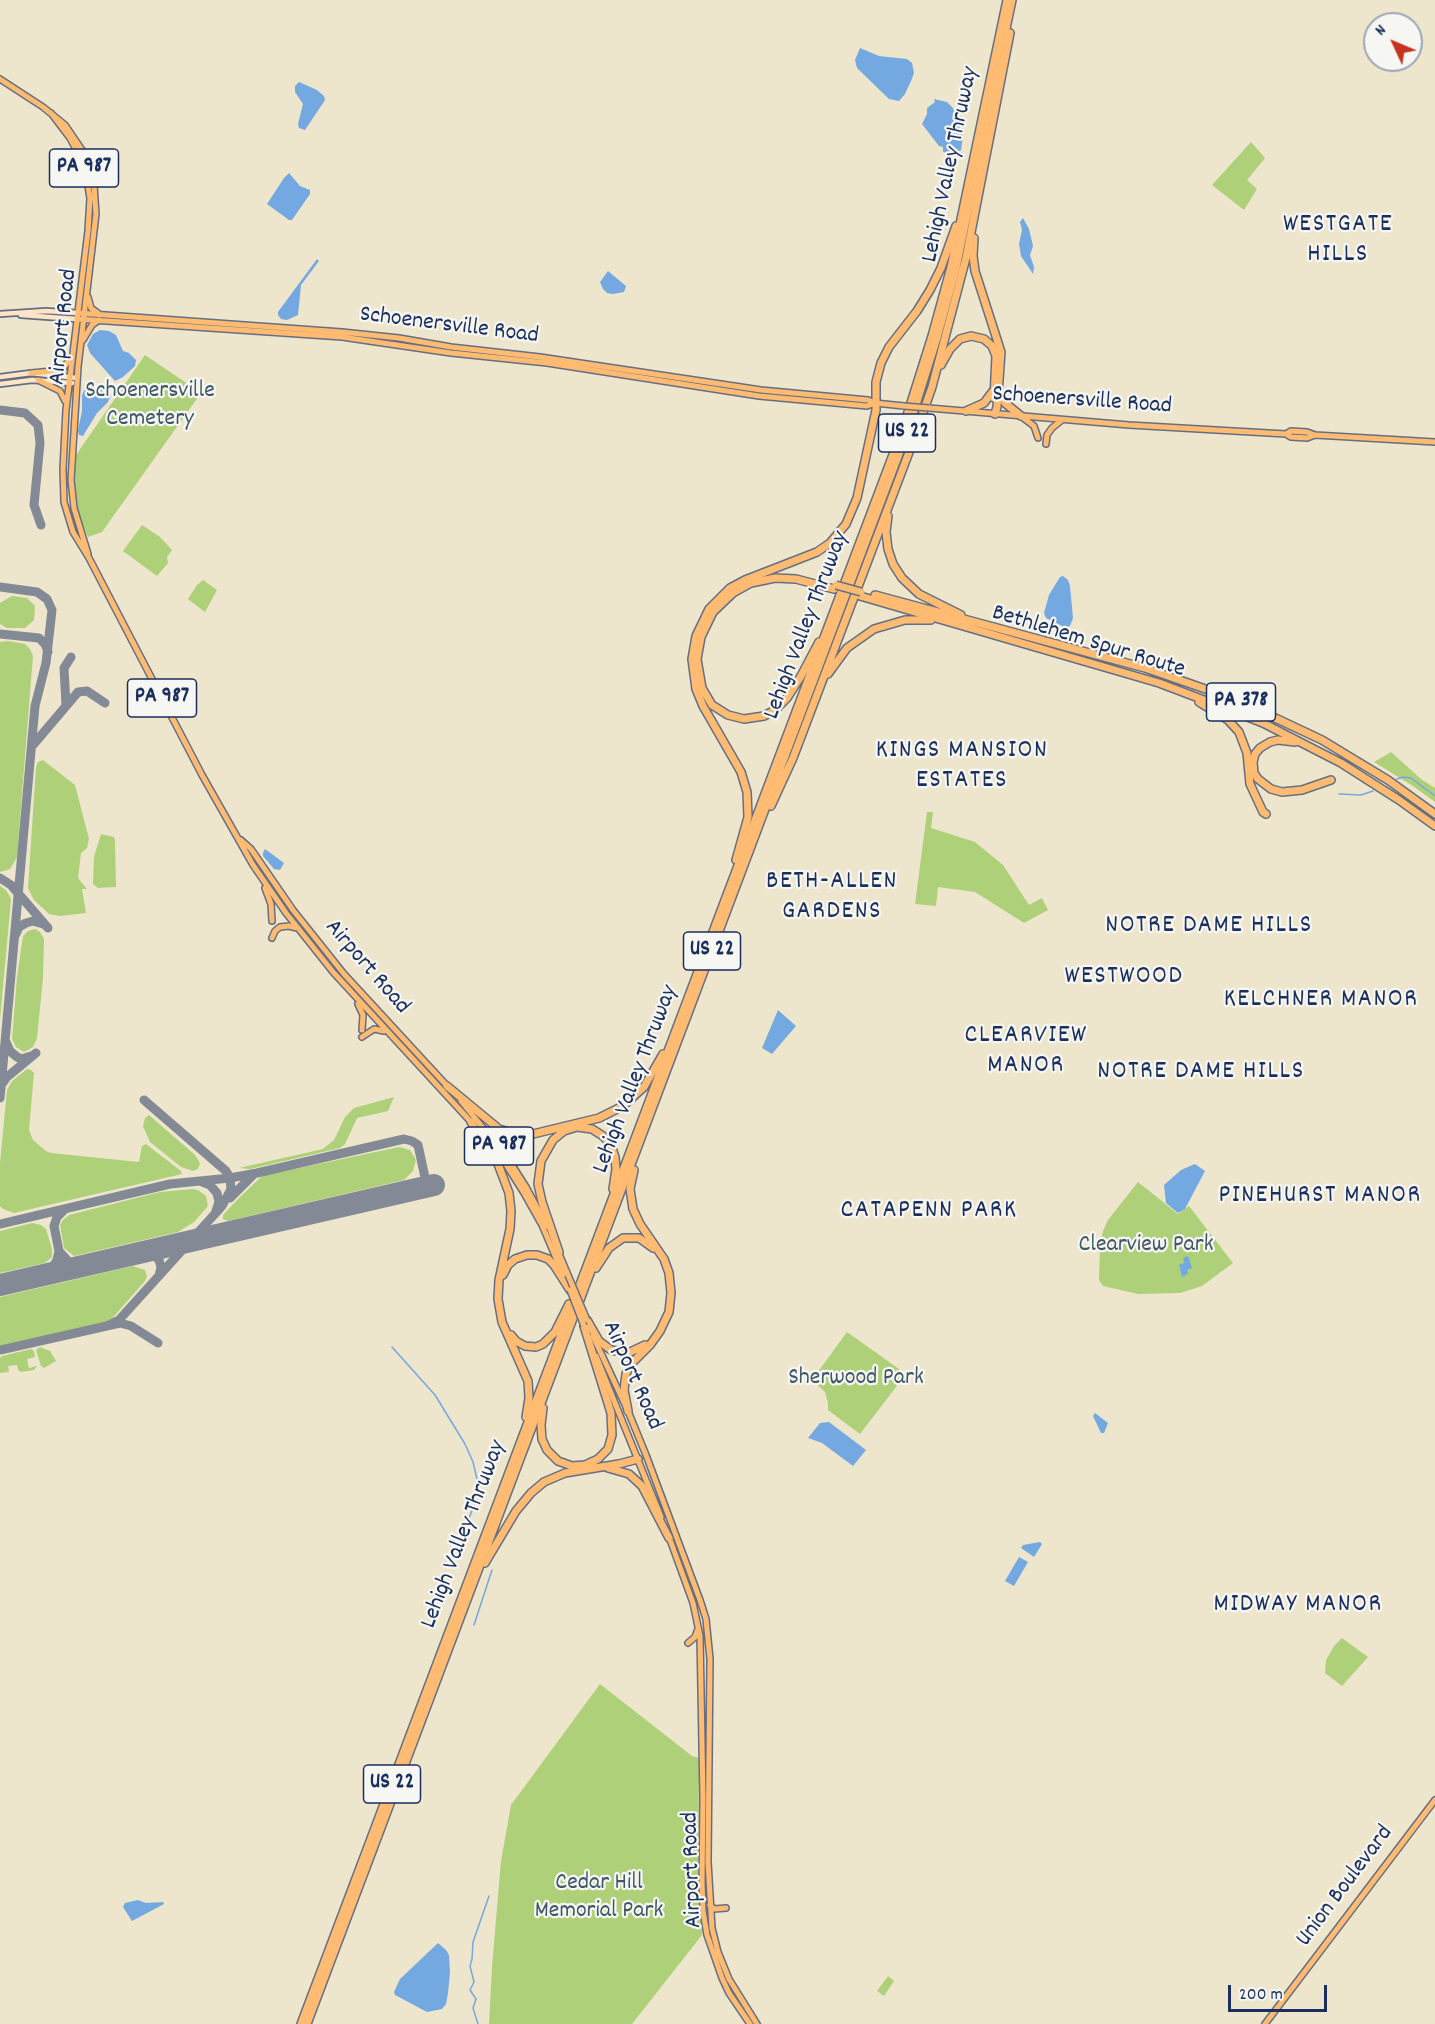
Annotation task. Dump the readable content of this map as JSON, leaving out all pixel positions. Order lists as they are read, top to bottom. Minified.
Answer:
{"streets":{"highway":["Lehigh Valley Thruway","US 22","Bethlehem Spur Route","PA 378"],"main road":["PA 987","Airport Road","Schoenersville Road","Union Boulevard"]},"crossings":[["Airport Road","Schoenersville Road"]],"districts":["WESTGATE HILLS","KINGS MANSION ESTATES","BETH-ALLEN GARDENS","NOTRE DAME HILLS","WESTWOOD","KELCHNER MANOR","CLEARVIEW MANOR","NOTRE DAME HILLS","PINEHURST MANOR","CATAPENN PARK","MIDWAY MANOR"],"parks":["Schoenersville Cemetery","Clearview Park","Sherwood Park","Cedar Hill Memorial Park"],"scale_bar":"200 m","north":"top left"}
